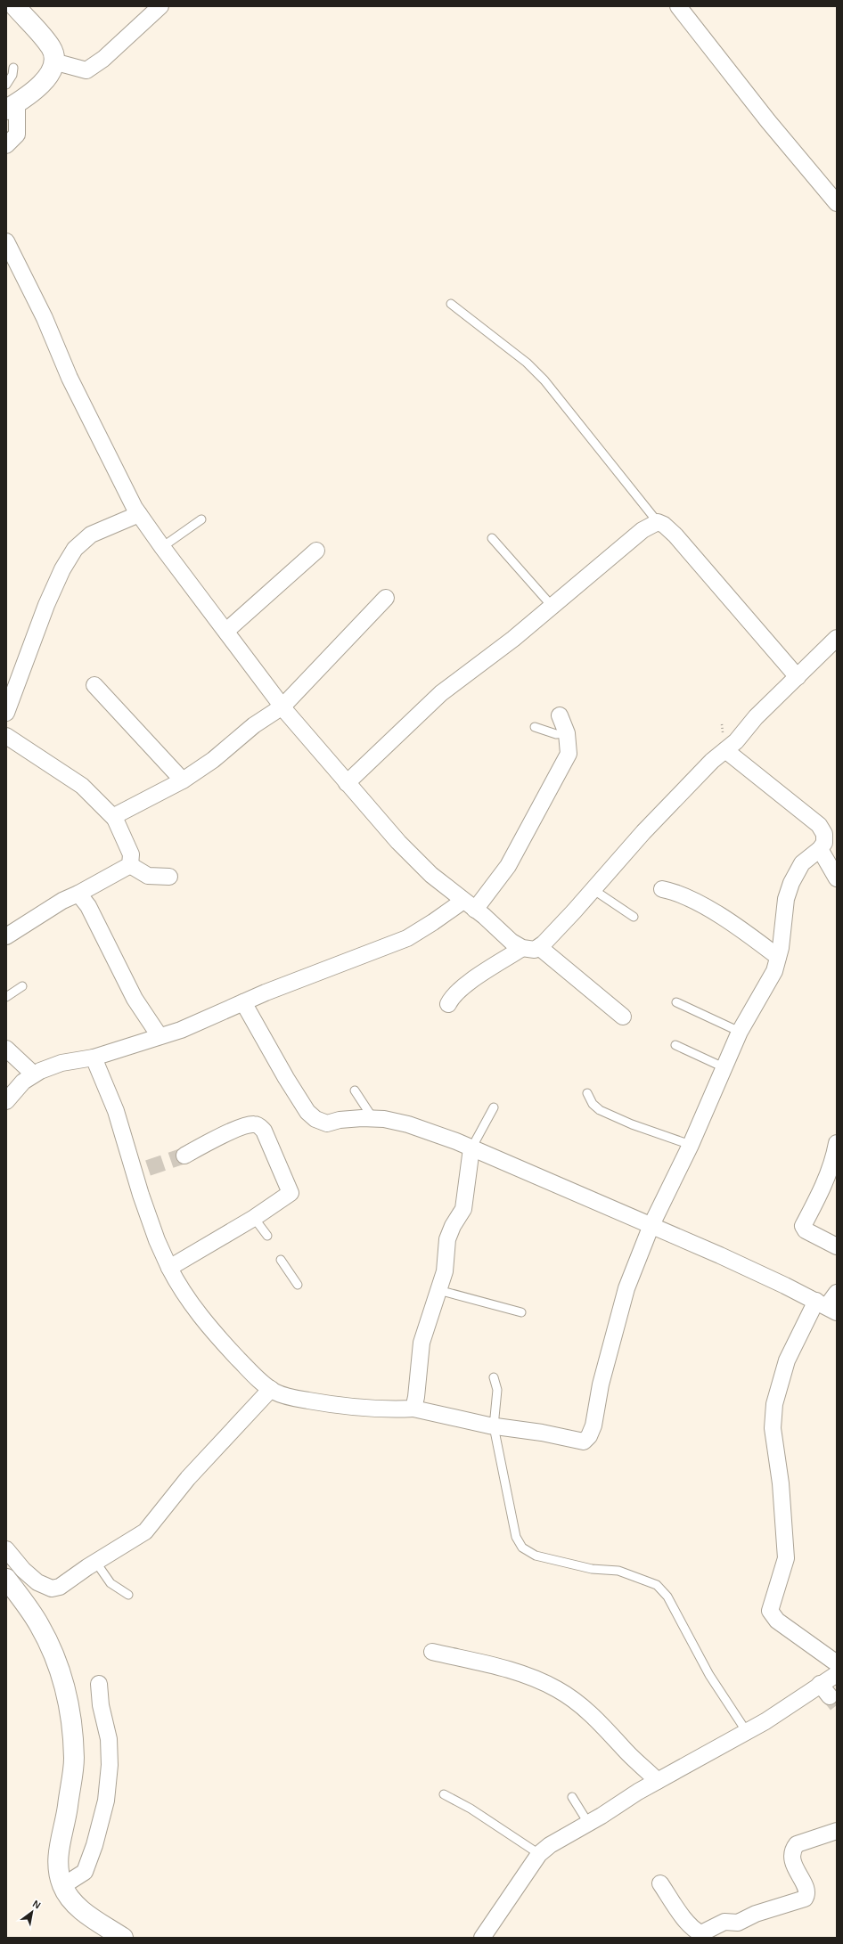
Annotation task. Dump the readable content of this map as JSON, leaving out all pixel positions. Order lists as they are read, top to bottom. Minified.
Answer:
{"north":"top right"}
